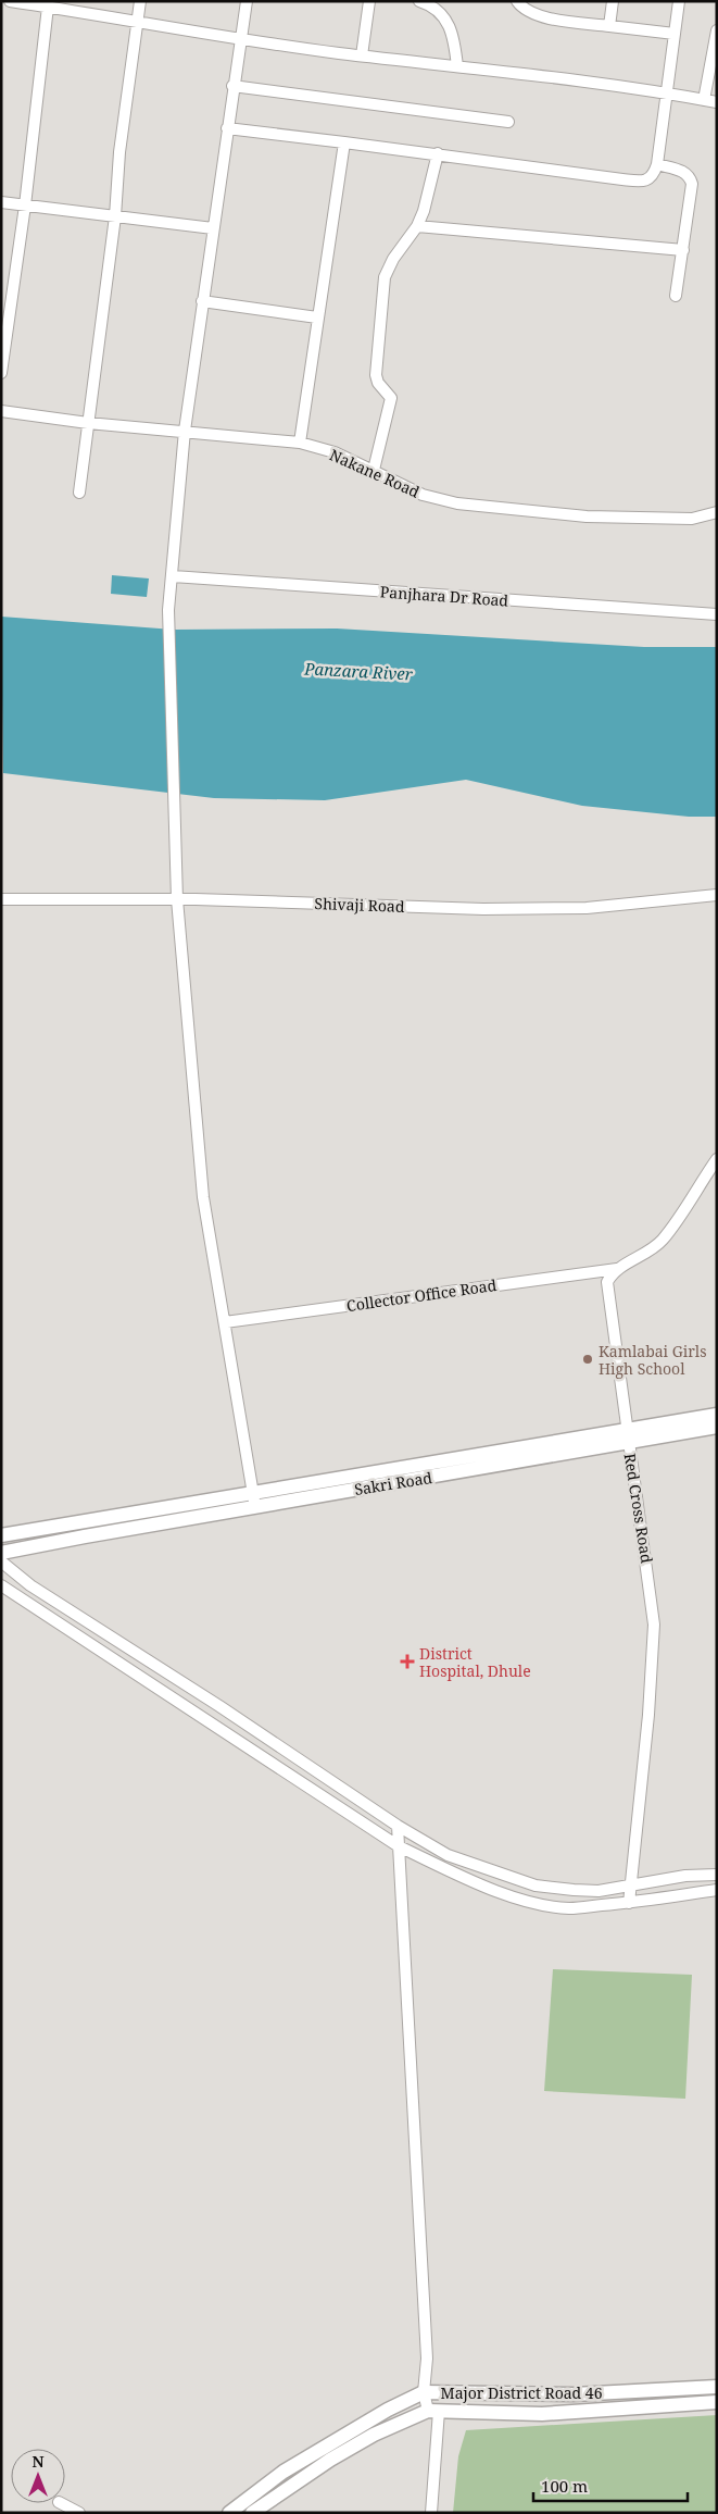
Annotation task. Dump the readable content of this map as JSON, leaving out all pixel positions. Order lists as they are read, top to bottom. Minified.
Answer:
{"streets":{"main road":["Sakri Road","Major District Road 46"],"street":["Nakane Road","Panjhara Dr Road","Shivaji Road","Collector Office Road","Red Cross Road"]},"crossings":[["Collector Office Road","Red Cross Road"],["Sakri Road","Red Cross Road"]],"water":["Panzara River"],"places":{"other":["Kamlabai Girls High School"],"health":["District Hospital, Dhule"]},"scale_bar":"100 m","north":"top"}
